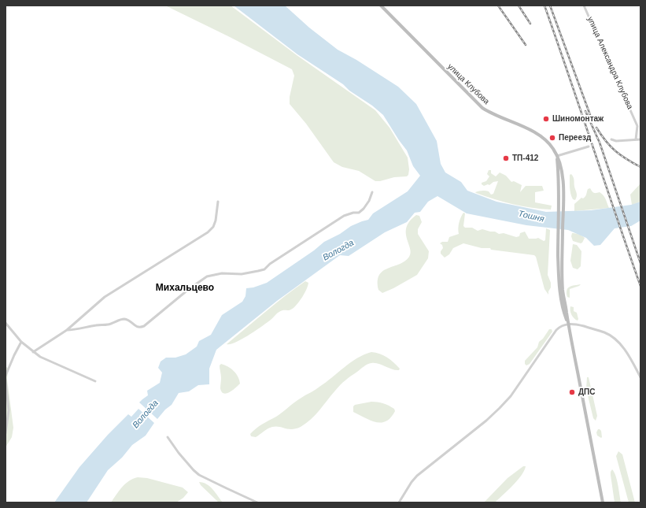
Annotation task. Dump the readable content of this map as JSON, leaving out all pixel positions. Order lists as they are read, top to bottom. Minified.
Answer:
{"streets":{"main road":["улица Клубова"],"street":["улица Александра Клубова"]},"districts":["Михальцево"],"water":["Тошня","Вологда"],"places":["Шиномонтаж","Переезд","ТП-412","ДПС"]}
